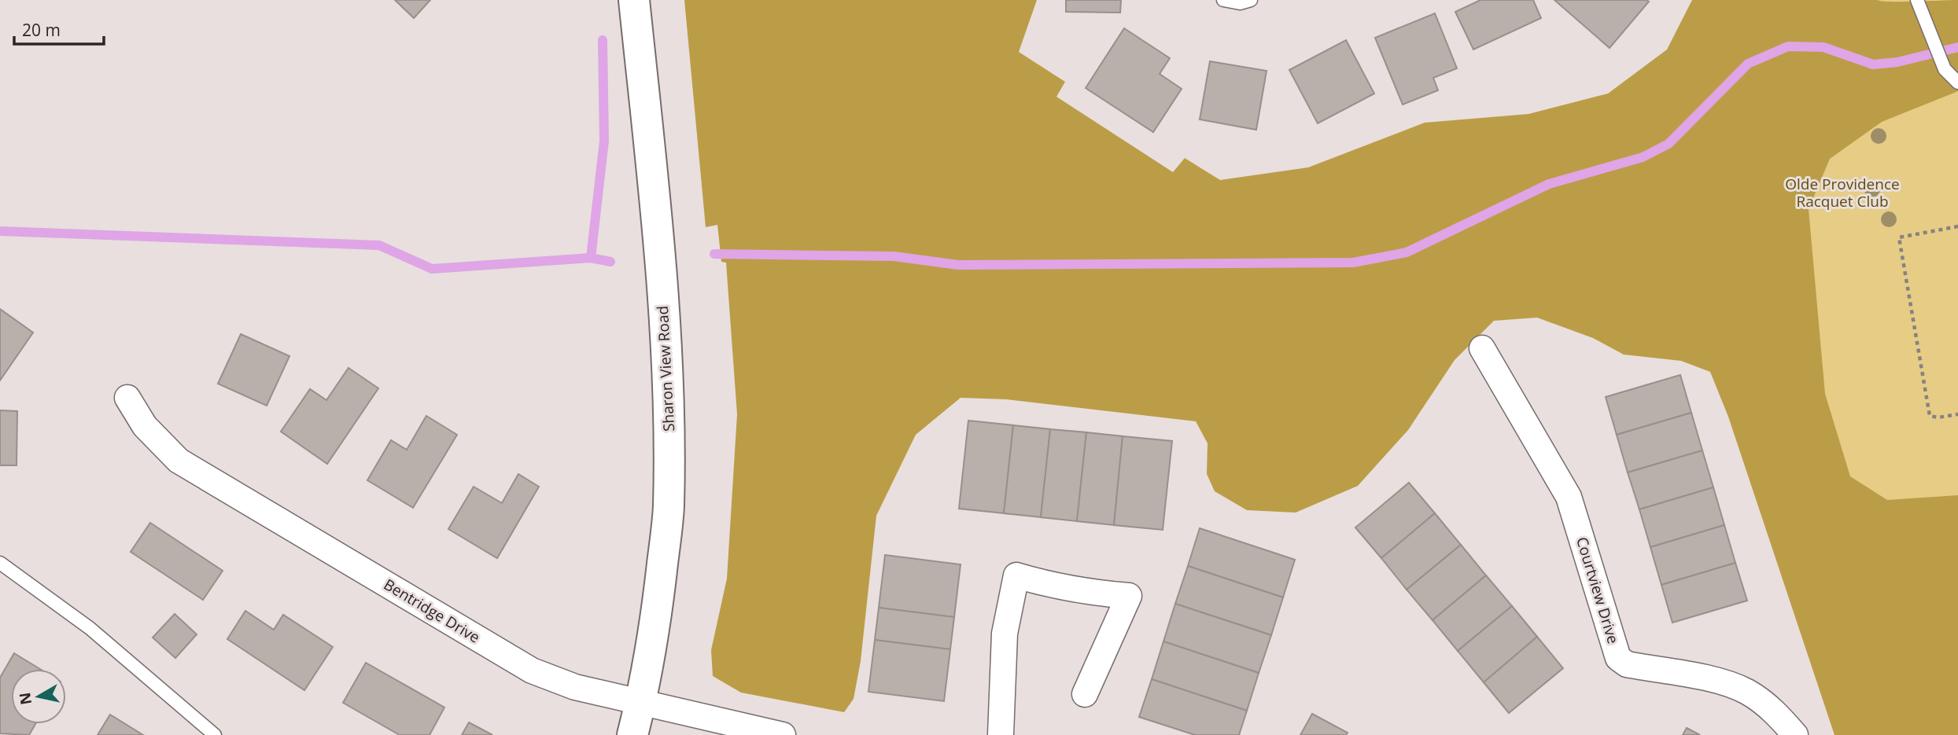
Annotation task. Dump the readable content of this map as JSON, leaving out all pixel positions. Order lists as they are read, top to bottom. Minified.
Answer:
{"streets":{"street":["Sharon View Road","Courtview Drive","Bentridge Drive"]},"crossings":[["Sharon View Road","Bentridge Drive"]],"parks":["Olde Providence Racquet Club"],"scale_bar":"20 m","north":"left"}
